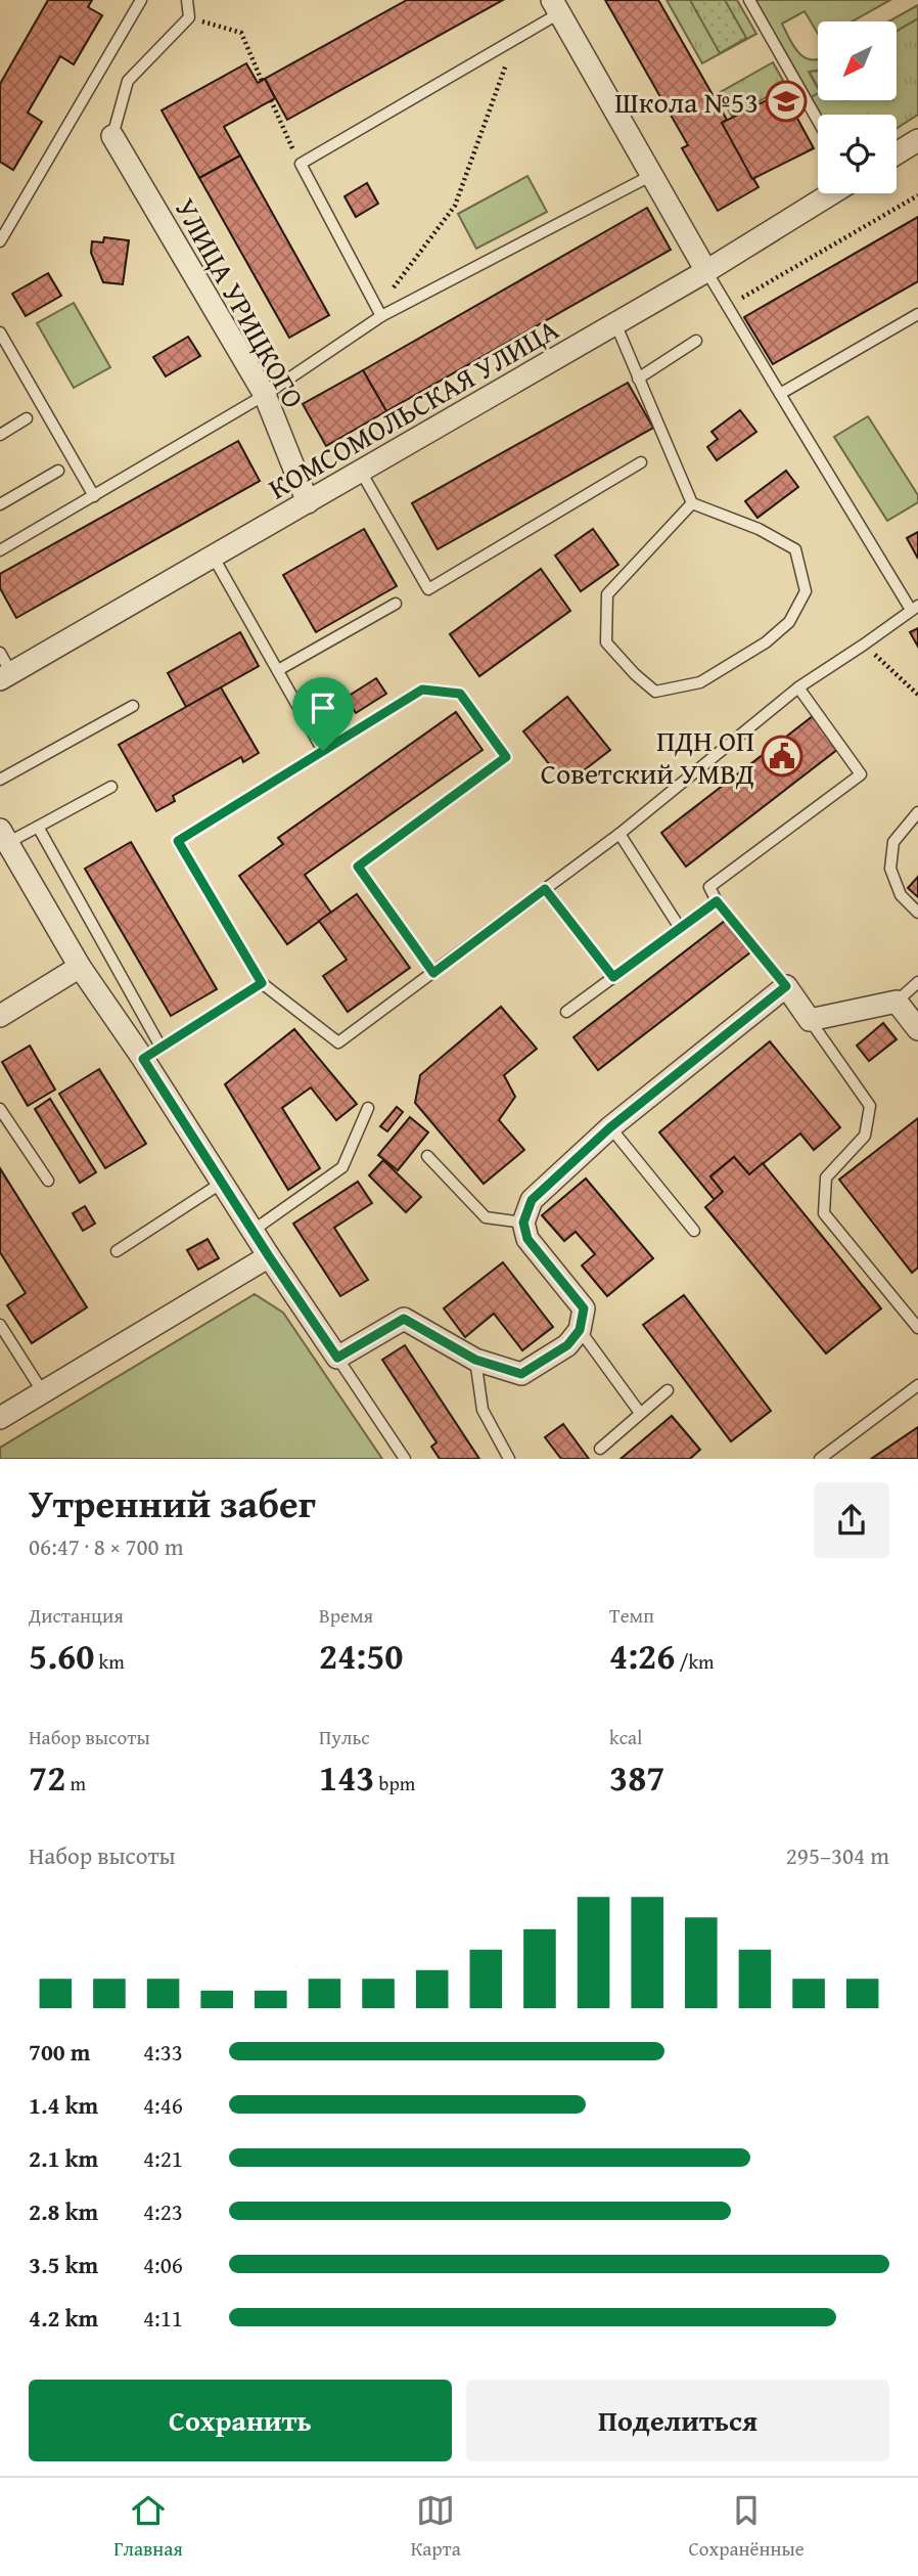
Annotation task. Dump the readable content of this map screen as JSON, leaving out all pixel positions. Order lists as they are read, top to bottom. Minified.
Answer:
{"streets":{"street":["УЛИЦА УРИЦКОГО","КОМСОМОЛЬСКАЯ УЛИЦА"]},"crossings":[["УЛИЦА УРИЦКОГО","КОМСОМОЛЬСКАЯ УЛИЦА"]],"places":{"school or university":["Школа №53"],"public building":["ПДН ОП Советский УМВД"]},"north":"bottom left","page":{"heading":["Утренний забег","06:47 · 8 × 700 m"],"stats":[["Дистанция","5.60 km"],["Время","24:50"],["Темп","4:26 /km"],["Набор высоты","72 m"],["Пульс","143 bpm"],["kcal","387"]],"chart":["Набор высоты","295–304 m"],"list":[{"name":"700 m","note":"4:33"},{"name":"1.4 km","note":"4:46"},{"name":"2.1 km","note":"4:21"},{"name":"2.8 km","note":"4:23"},{"name":"3.5 km","note":"4:06"},{"name":"4.2 km","note":"4:11"}],"buttons":["Сохранить","Поделиться"],"tabs":["Главная","Карта","Сохранённые"]}}
